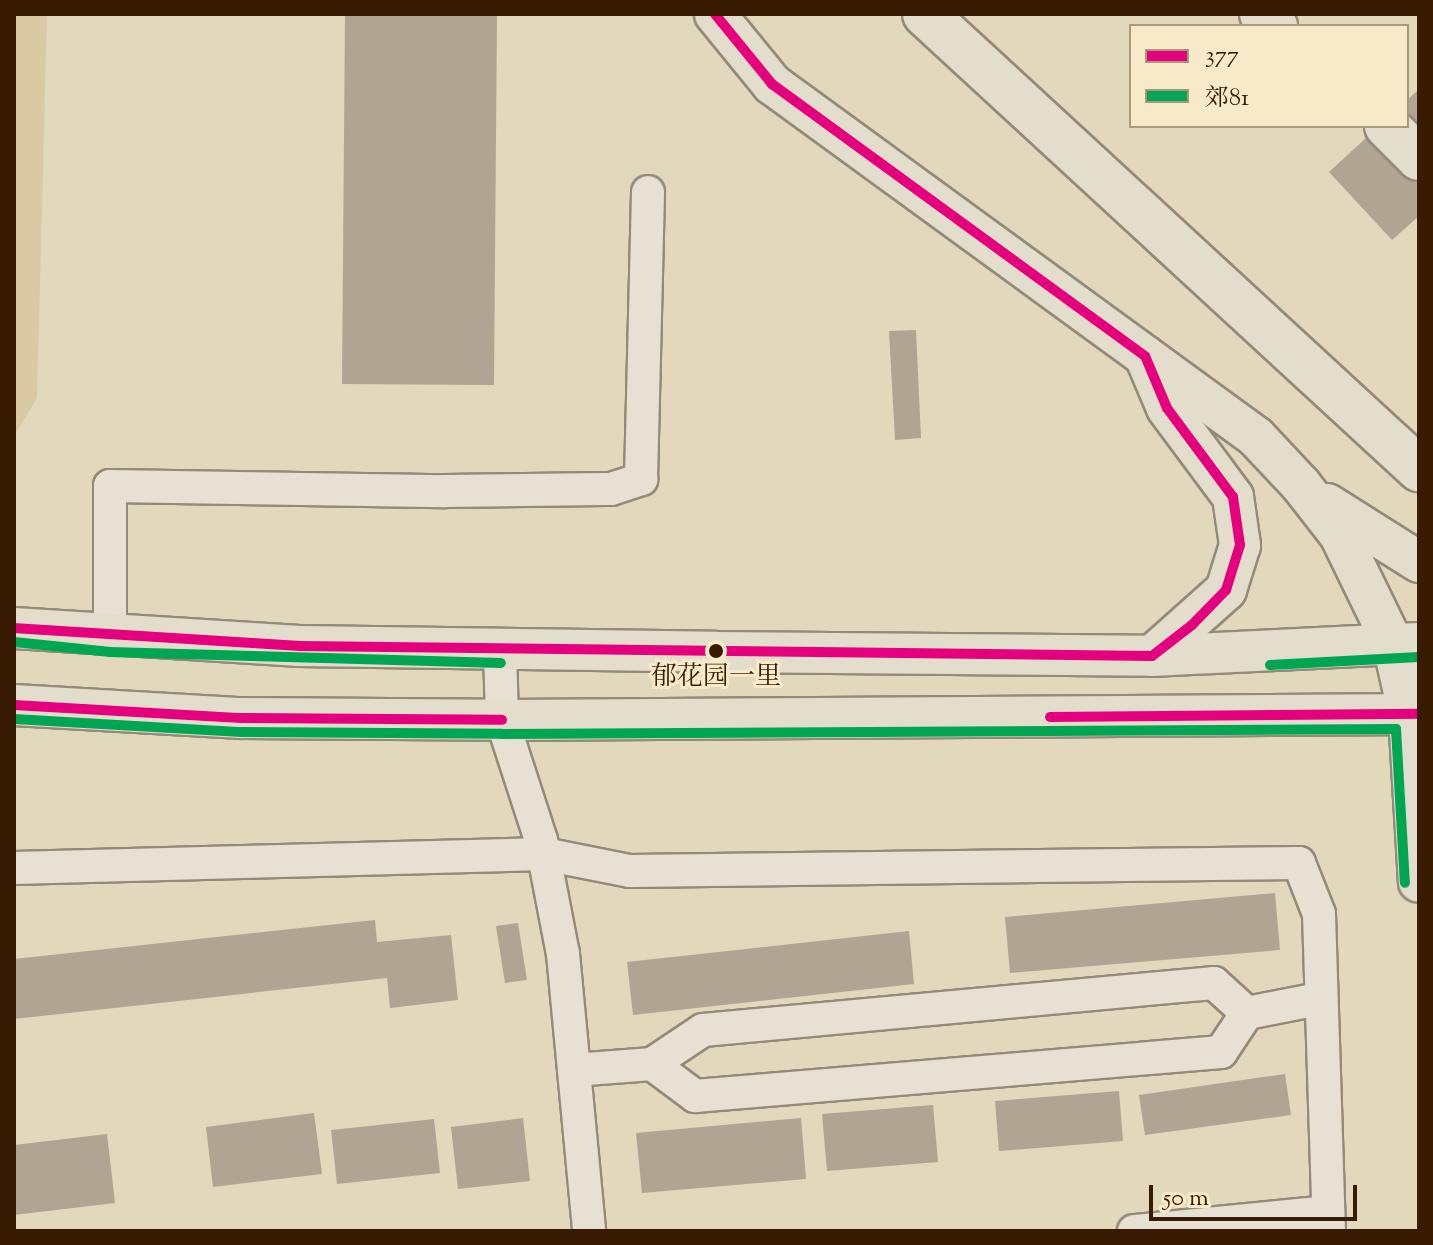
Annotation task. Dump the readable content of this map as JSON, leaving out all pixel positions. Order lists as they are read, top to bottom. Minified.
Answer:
{"places":["郁花园一里"],"lines":["transit line 377","transit line 郊81"],"legend":["377","郊81"],"scale_bar":"50 m"}
